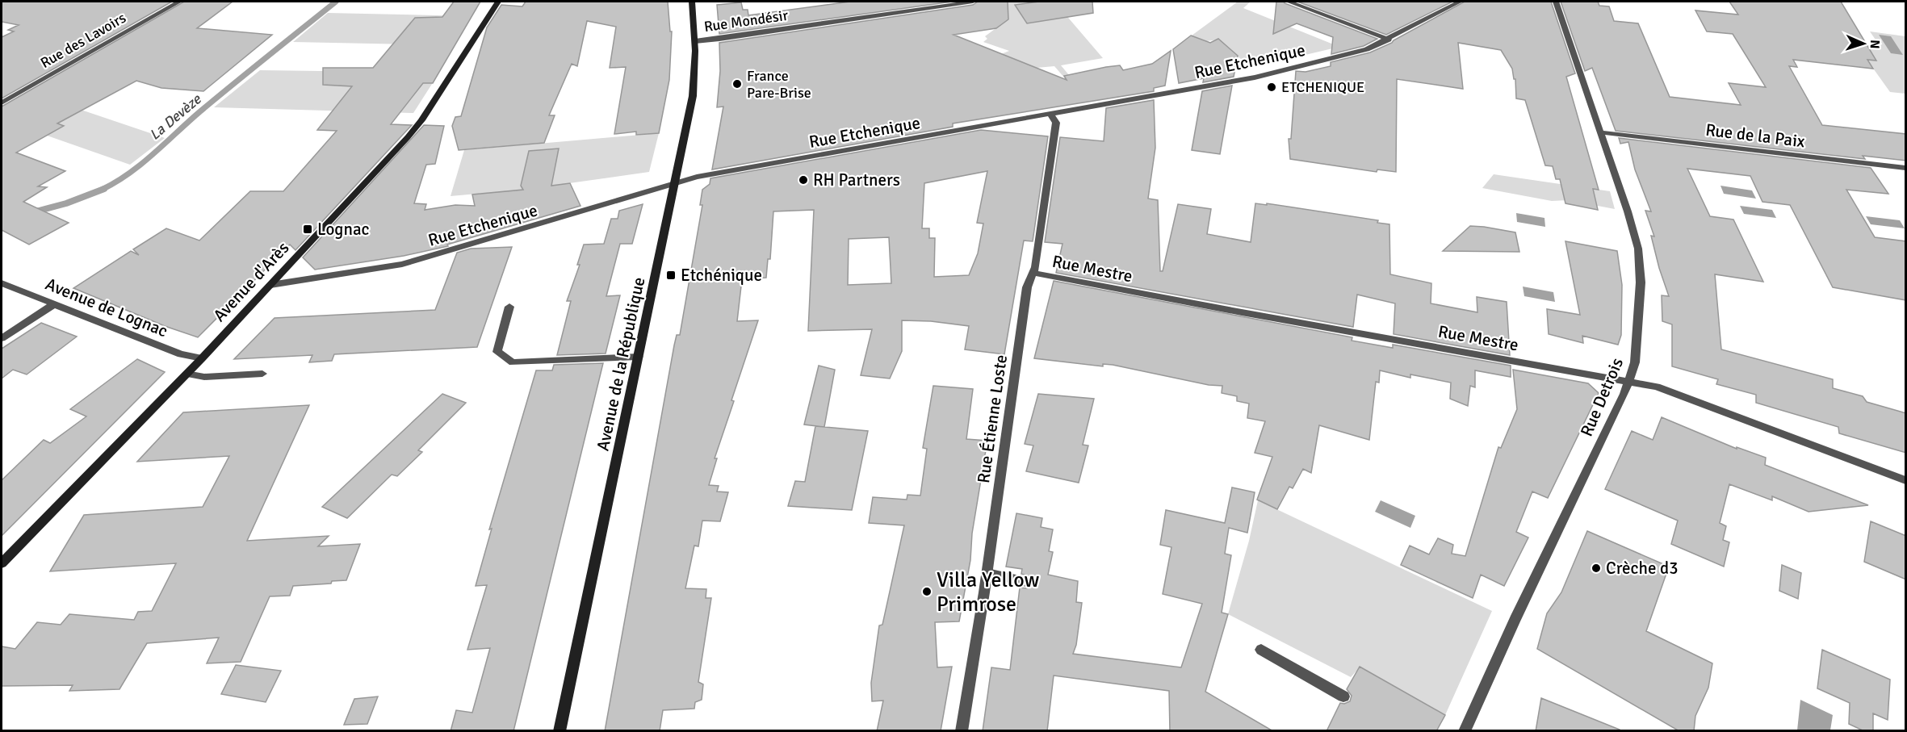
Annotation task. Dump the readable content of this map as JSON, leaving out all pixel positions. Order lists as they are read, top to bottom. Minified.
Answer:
{"streets":{"main road":["Avenue d'Arès","Avenue de la République"],"street":["Rue Mondésir","Rue des Lavoirs","Rue Etchenique","Rue de la Paix","Rue Mestre","Avenue de Lognac","Rue Detrois","Rue Étienne Loste"]},"crossings":[["Rue Mondésir","Avenue de la République"],["Rue Etchenique","Avenue d'Arès"],["Rue Etchenique","Avenue de la République"],["Rue Etchenique","Rue Étienne Loste"],["Rue de la Paix","Rue Detrois"],["Rue Mestre","Rue Detrois"],["Rue Mestre","Rue Étienne Loste"],["Avenue d'Arès","Avenue de Lognac"]],"water":["La Devèze"],"places":{"other":["France Pare-Brise","ETCHENIQUE","RH Partners","Crèche d3","Villa Yellow Primrose"],"transit":["Lognac","Etchénique"]},"north":"right"}
